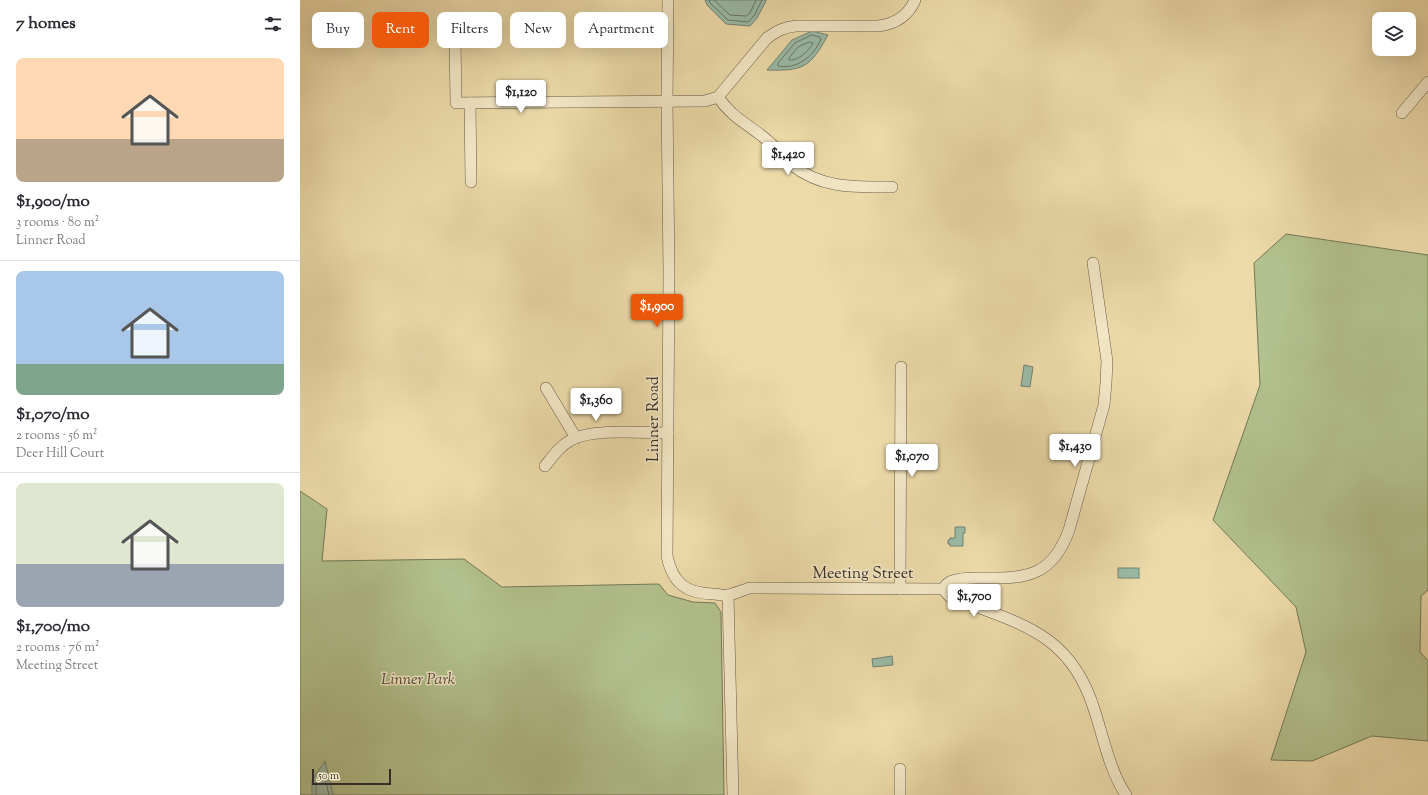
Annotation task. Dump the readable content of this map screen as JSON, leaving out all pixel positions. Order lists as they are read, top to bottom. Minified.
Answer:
{"streets":{"street":["Linner Road","Meeting Street"]},"crossings":[["Linner Road","Meeting Street"]],"parks":["Linner Park"],"scale_bar":"50 m","page":{"heading":"7 homes","chip":["Buy","Rent","Filters","New","Apartment"],"list":[{"name":"$1,900/mo","note":"3 rooms · 80 m² · Linner Road"},{"name":"$1,070/mo","note":"2 rooms · 56 m² · Deer Hill Court"},{"name":"$1,700/mo","note":"2 rooms · 76 m² · Meeting Street"}],"price":["$1,120","$1,420","$1,900","$1,360","$1,430","$1,070","$1,700"],"scale":"50 m"}}
